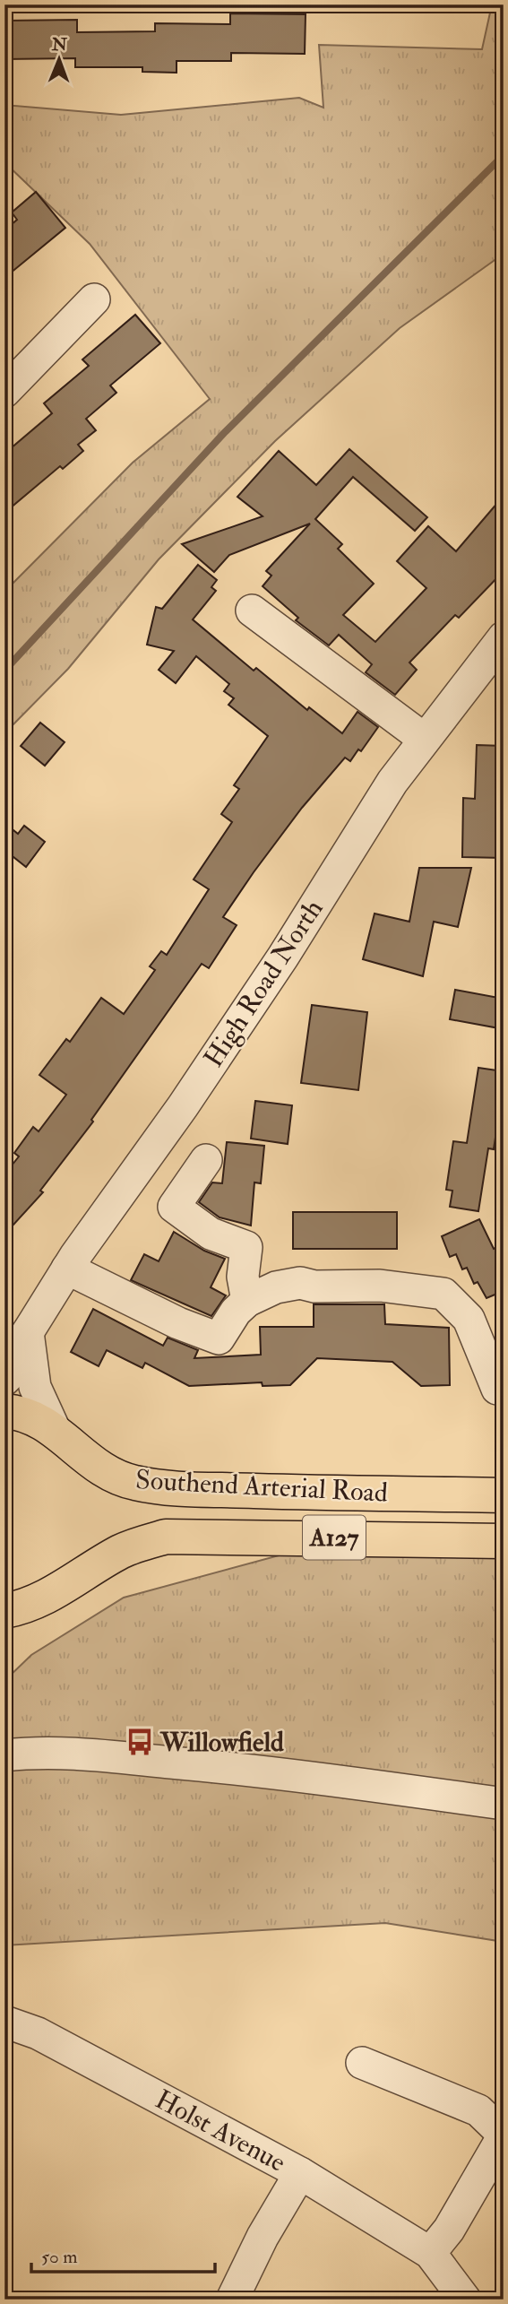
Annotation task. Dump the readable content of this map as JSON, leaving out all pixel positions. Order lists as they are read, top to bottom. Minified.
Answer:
{"streets":{"highway":["Southend Arterial Road","A127"],"street":["High Road North","Holst Avenue"]},"places":{"bus stop":["Willowfield"]},"scale_bar":"50 m","north":"top"}
